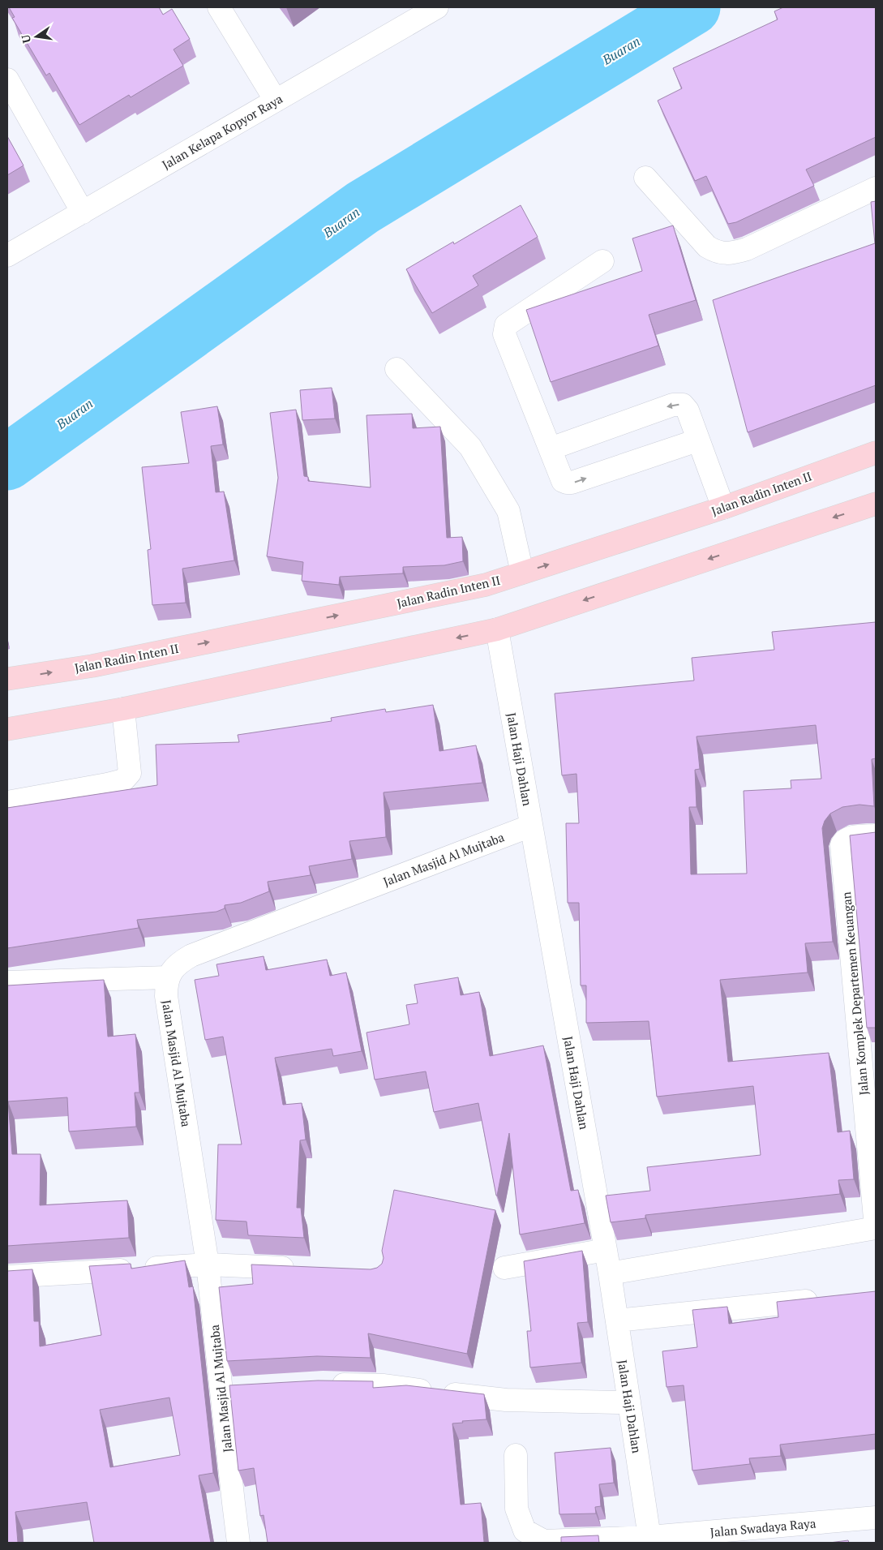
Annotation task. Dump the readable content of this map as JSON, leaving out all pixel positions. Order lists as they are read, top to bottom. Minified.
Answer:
{"streets":{"main road":["Jalan Radin Inten II"],"street":["Jalan Kelapa Kopyor Raya","Jalan Haji Dahlan","Jalan Masjid Al Mujtaba","Jalan Komplek Departemen Keuangan","Jalan Swadaya Raya"]},"crossings":[["Jalan Haji Dahlan","Jalan Masjid Al Mujtaba"],["Jalan Haji Dahlan","Jalan Komplek Departemen Keuangan"],["Jalan Haji Dahlan","Jalan Swadaya Raya"]],"water":["Buaran"],"north":"left"}
